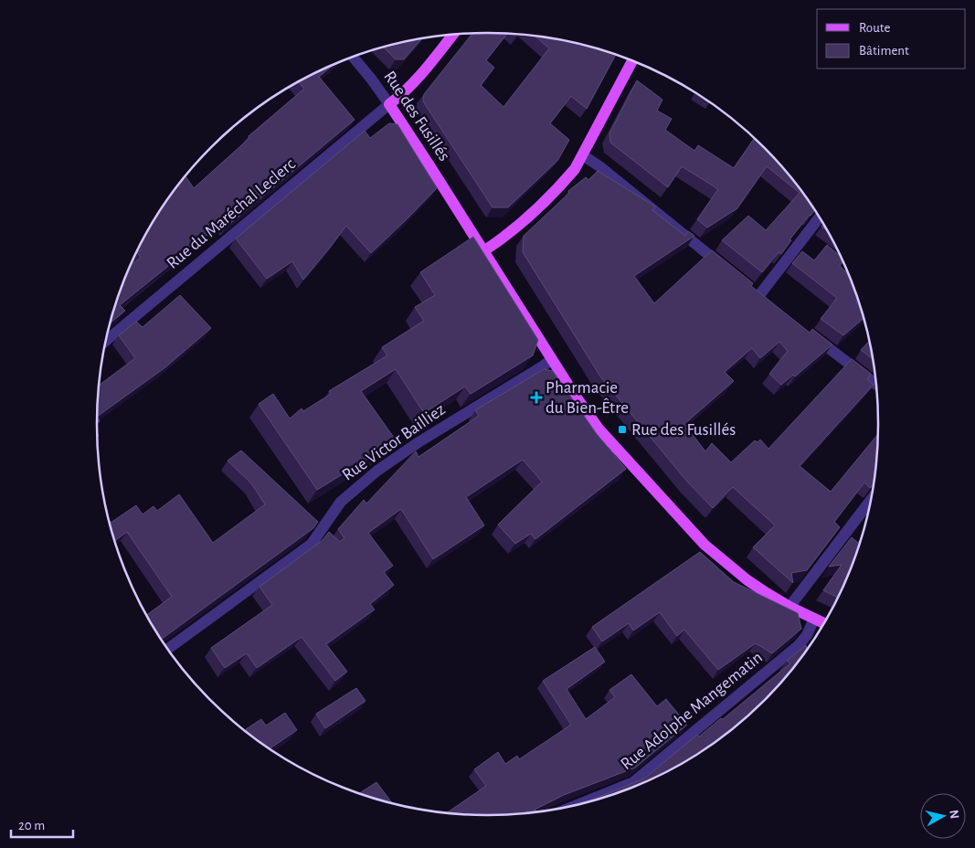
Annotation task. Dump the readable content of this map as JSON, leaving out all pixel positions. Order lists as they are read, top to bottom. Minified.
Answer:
{"streets":{"main road":["Rue des Fusillés"],"street":["Rue du Maréchal Leclerc","Rue Victor Bailliez","Rue Adolphe Mangematin"]},"crossings":[["Rue des Fusillés","Rue du Maréchal Leclerc"],["Rue des Fusillés","Rue Victor Bailliez"],["Rue des Fusillés","Rue Adolphe Mangematin"]],"places":{"health":["Pharmacie du Bien-Être"],"transit":["Rue des Fusillés"]},"legend":["Route","Bâtiment"],"scale_bar":"20 m","north":"right"}
